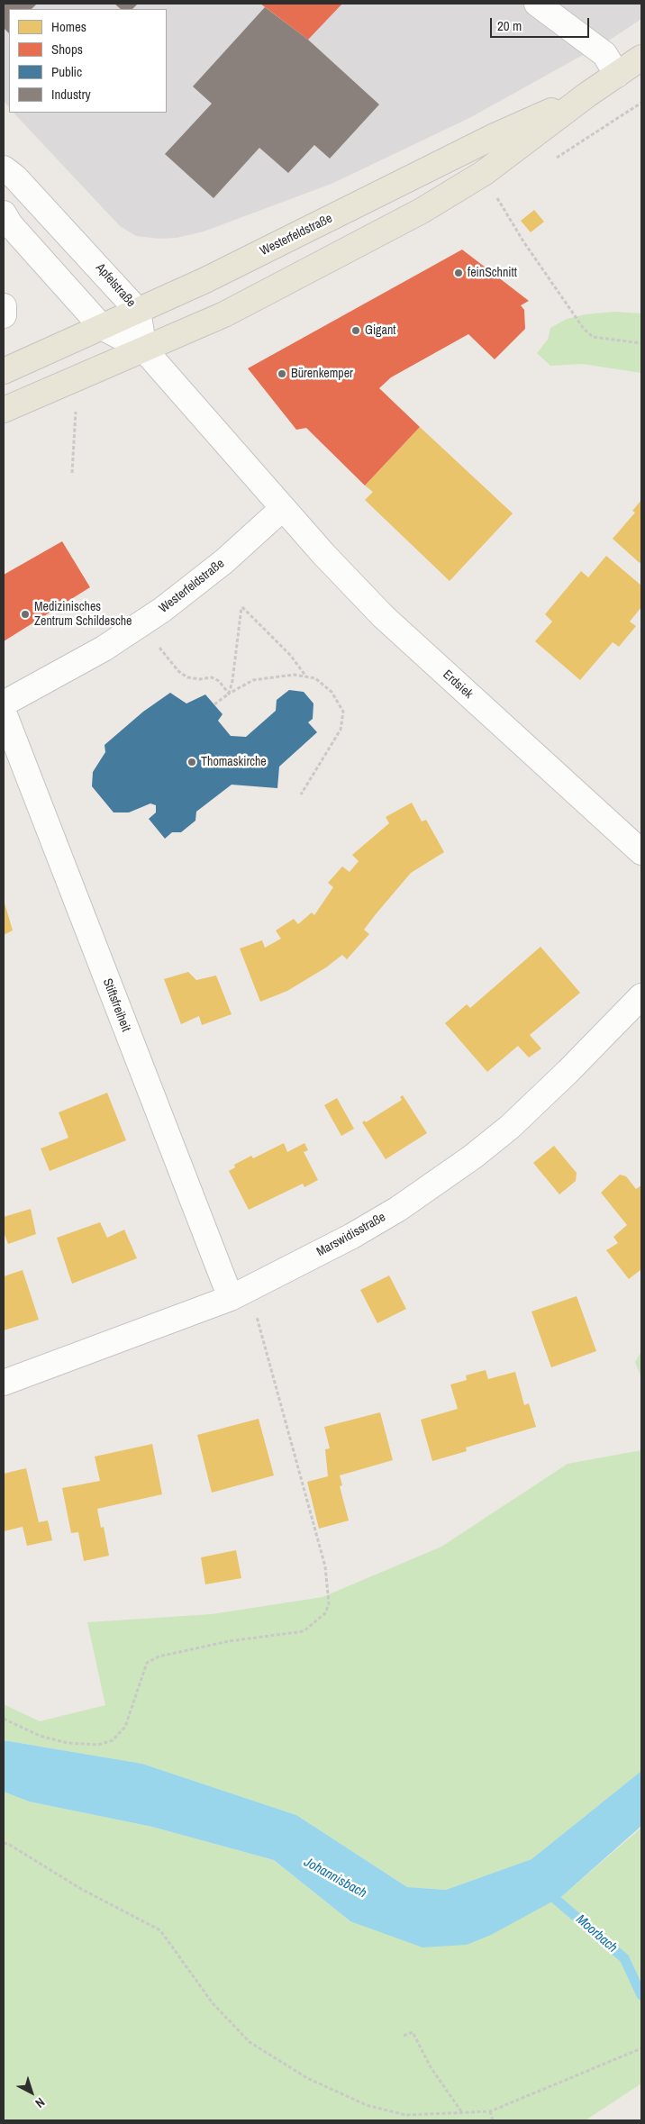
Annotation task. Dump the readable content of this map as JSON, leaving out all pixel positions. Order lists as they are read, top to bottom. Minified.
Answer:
{"streets":{"main road":["Westerfeldstraße"],"street":["Apfelstraße","Erdsiek","Stiftsfreiheit","Marswidisstraße"]},"crossings":[["Westerfeldstraße","Apfelstraße"],["Westerfeldstraße","Erdsiek"],["Stiftsfreiheit","Marswidisstraße"]],"water":["Johannisbach","Moorbach"],"places":["feinSchnitt","Gigant","Bürenkemper","Medizinisches Zentrum Schildesche","Thomaskirche"],"legend":["Homes","Shops","Public","Industry"],"scale_bar":"20 m","north":"bottom right"}
